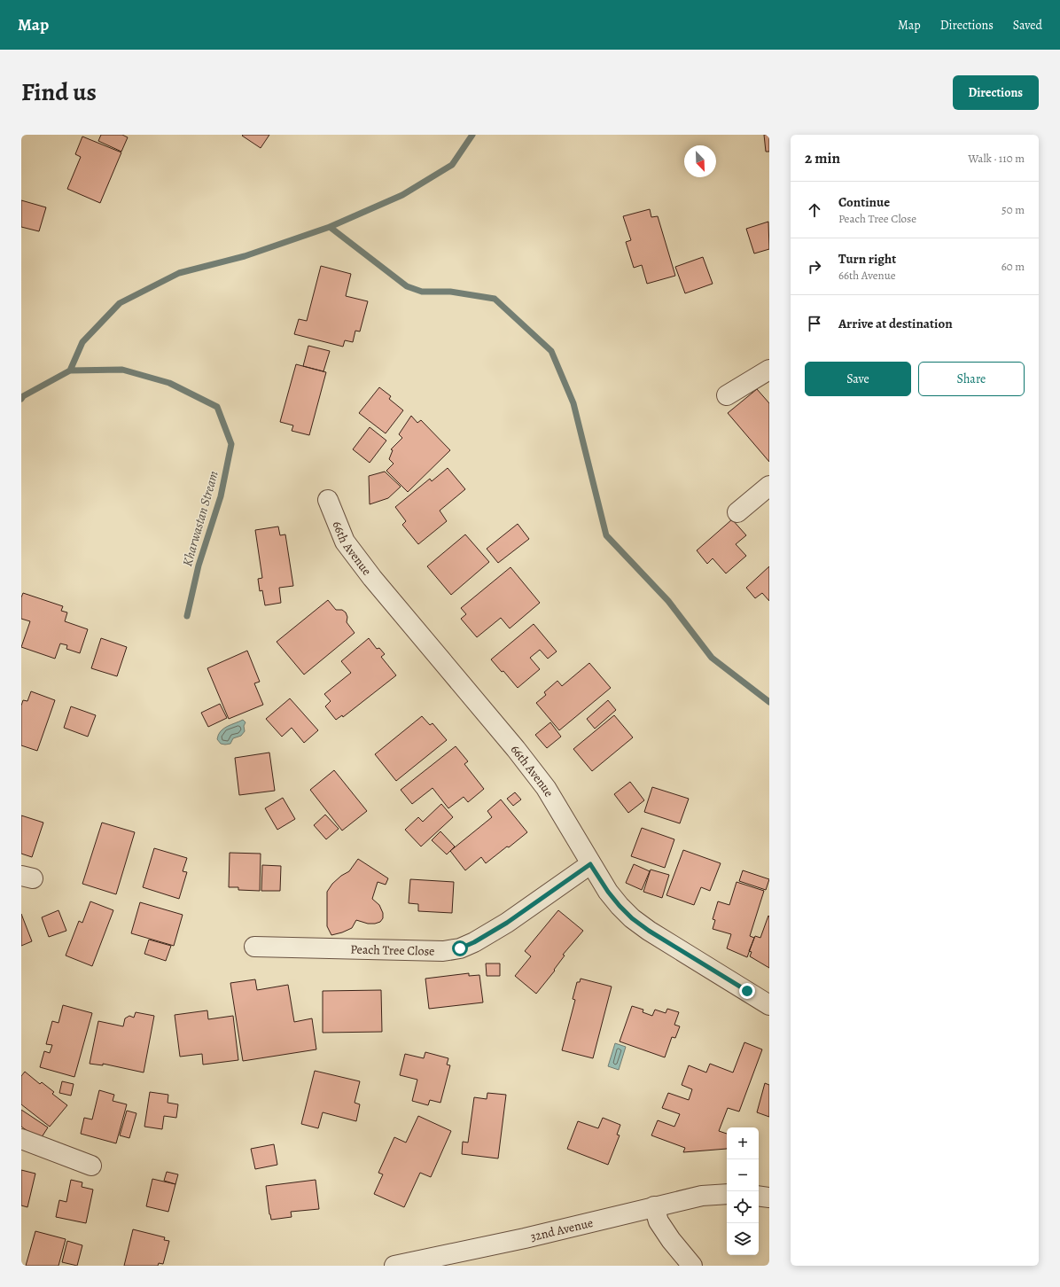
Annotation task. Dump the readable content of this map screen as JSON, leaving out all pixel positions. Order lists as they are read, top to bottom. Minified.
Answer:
{"streets":{"street":["66th Avenue","Peach Tree Close","32nd Avenue"]},"crossings":[["66th Avenue","Peach Tree Close"]],"water":["Kharwastan Stream"],"north":"bottom right","page":{"header":"Map","nav":["Map","Directions","Saved"],"title":"Find us","buttons":["Directions",["Save","Share"]],"heading":["2 min","Walk · 110 m"],"list":[["Continue","Peach Tree Close","50 m"],["Turn right","66th Avenue","60 m"],"Arrive at destination"],"map_buttons":["+","−"]}}
